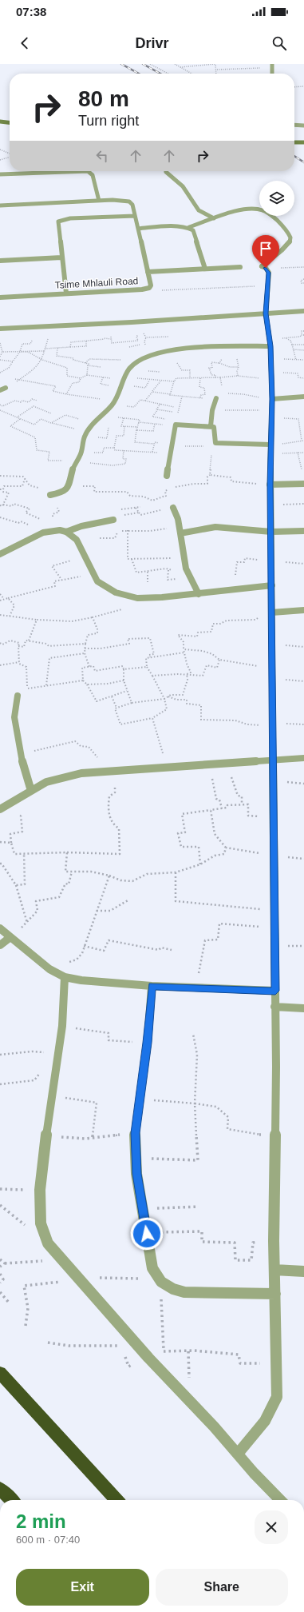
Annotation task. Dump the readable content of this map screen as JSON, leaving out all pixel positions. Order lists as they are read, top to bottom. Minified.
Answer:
{"streets":{"street":["Tsime Mhlauli Road"]},"page":{"status":"07:38","header":"Drivr","turn":["80 m","Turn right"],"heading":["2 min","600 m · 07:40"],"buttons":["Exit","Share"]}}
